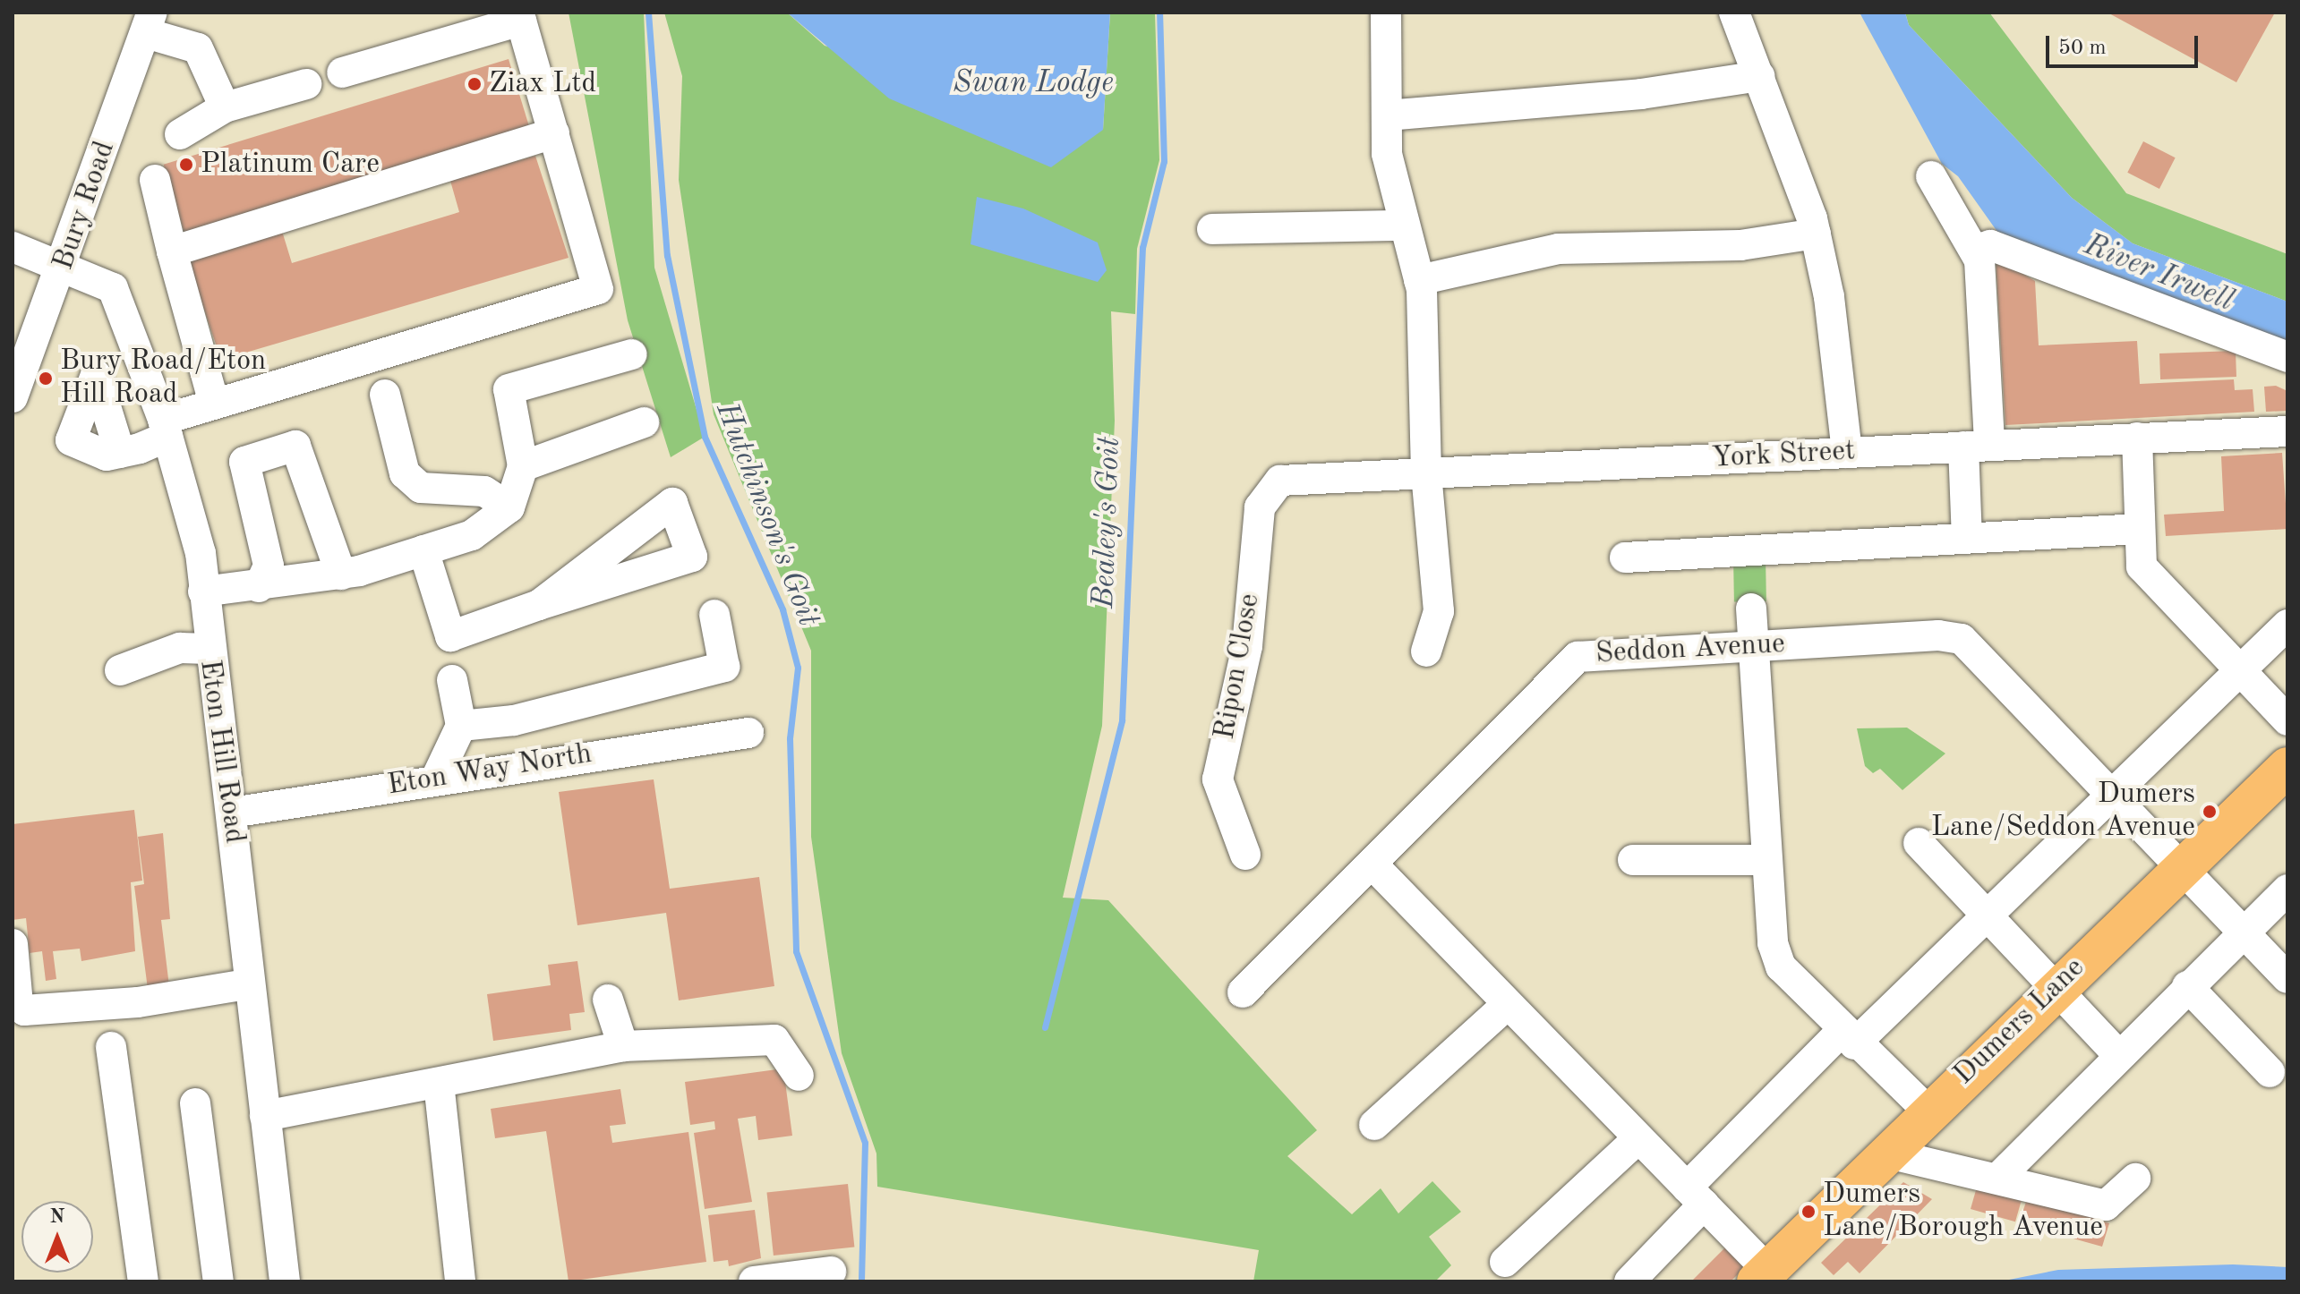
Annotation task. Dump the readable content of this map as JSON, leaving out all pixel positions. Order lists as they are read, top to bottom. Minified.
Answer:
{"streets":{"main road":["Dumers Lane"],"street":["Bury Road","York Street","Seddon Avenue","Ripon Close","Eton Hill Road","Eton Way North"]},"crossings":[["Bury Road","Eton Hill Road"],["York Street","Ripon Close"],["Seddon Avenue","Dumers Lane"],["Eton Hill Road","Eton Way North"]],"water":["Swan Lodge","River Irwell","Hutchinson's Goit","Bealey's Goit"],"places":["Ziax Ltd","Platinum Care","Bury Road/Eton Hill Road","Dumers Lane/Seddon Avenue","Dumers Lane/Borough Avenue"],"scale_bar":"50 m","north":"top"}
